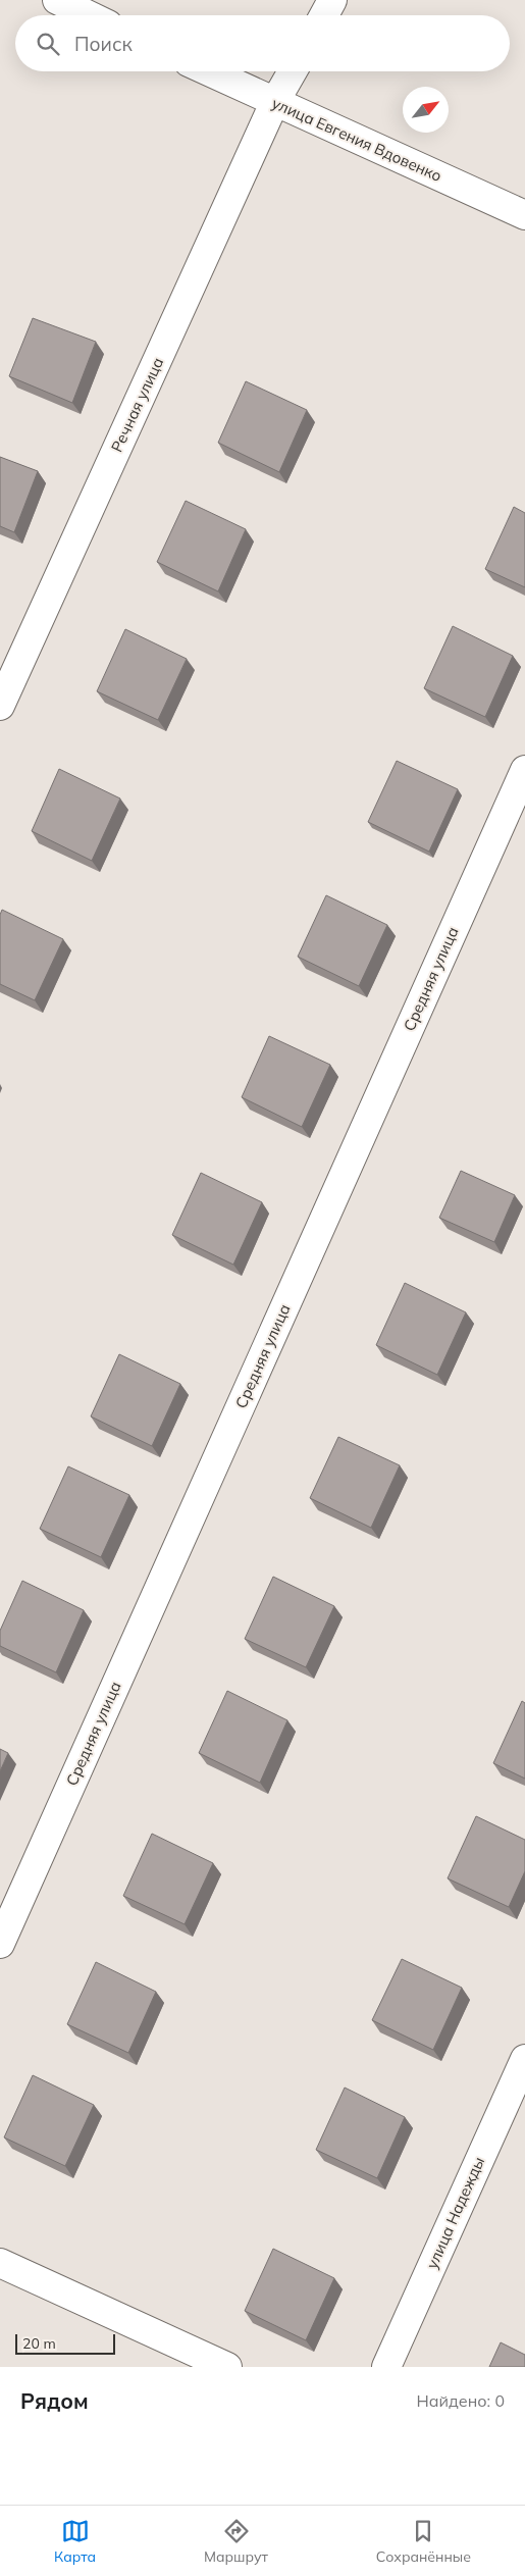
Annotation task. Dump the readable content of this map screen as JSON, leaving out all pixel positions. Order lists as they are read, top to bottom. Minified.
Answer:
{"streets":{"street":["улица Евгения Вдовенко","Речная улица","Средняя улица","улица Надежды"]},"crossings":[["улица Евгения Вдовенко","Речная улица"]],"scale_bar":"20 m","north":"top right","page":{"search":"Поиск","scale":"20 m","heading":["Рядом","Найдено: 0"],"nav":["Карта","Маршрут","Сохранённые"]}}
